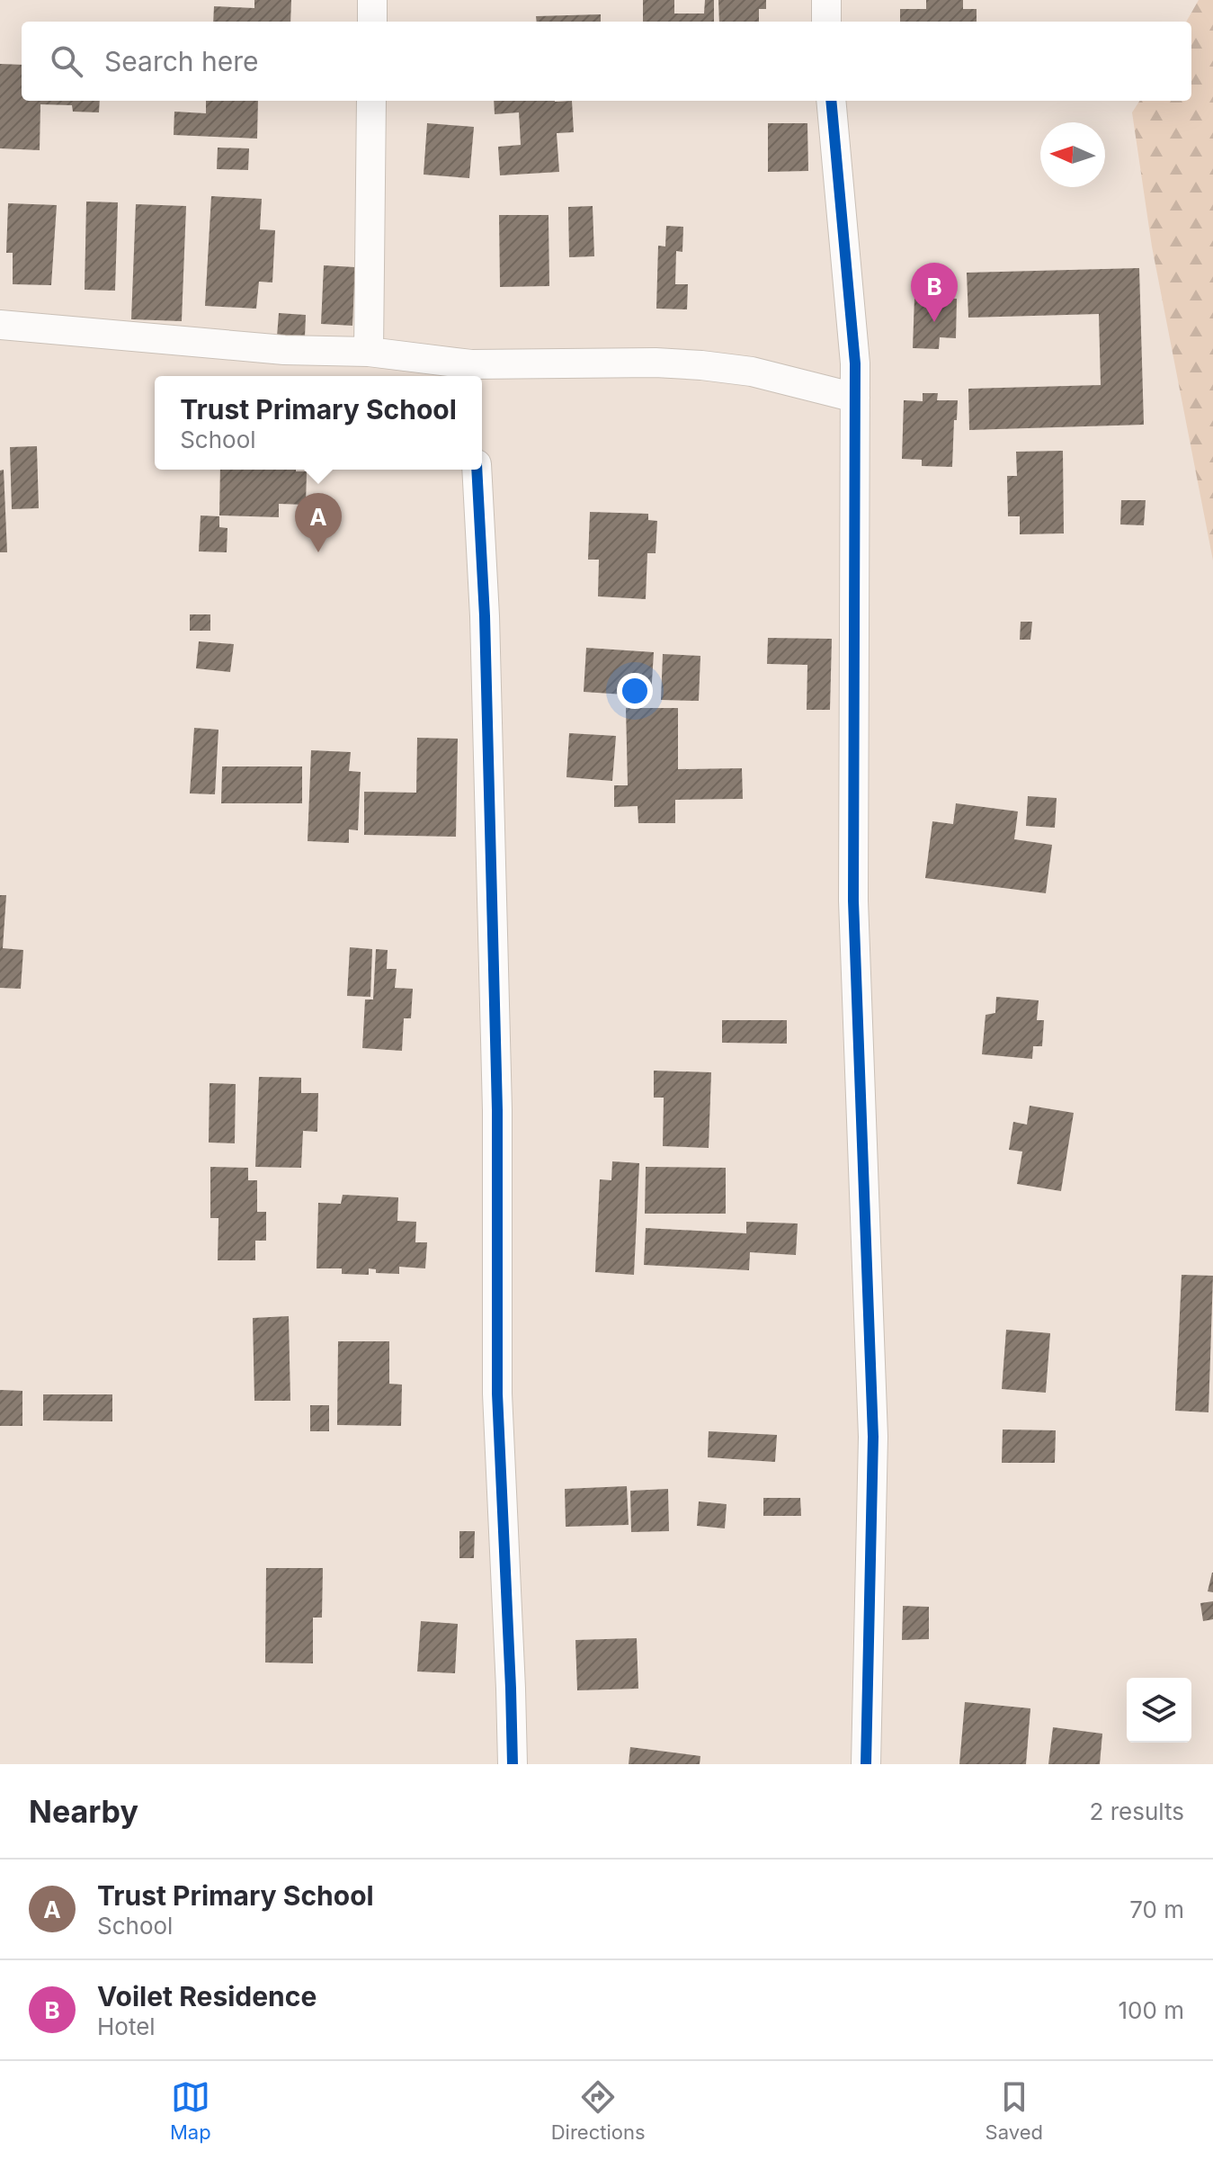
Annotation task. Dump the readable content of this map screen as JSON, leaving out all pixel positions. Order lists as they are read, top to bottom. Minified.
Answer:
{"north":"left","page":{"search":"Search here","pins":["B","A"],"popup":["Trust Primary School","School"],"heading":["Nearby","2 results"],"list":[{"mark":"A","name":"Trust Primary School","note":"School","value":"70 m"},{"mark":"B","name":"Voilet Residence","note":"Hotel","value":"100 m"}],"nav":["Map","Directions","Saved"]}}
